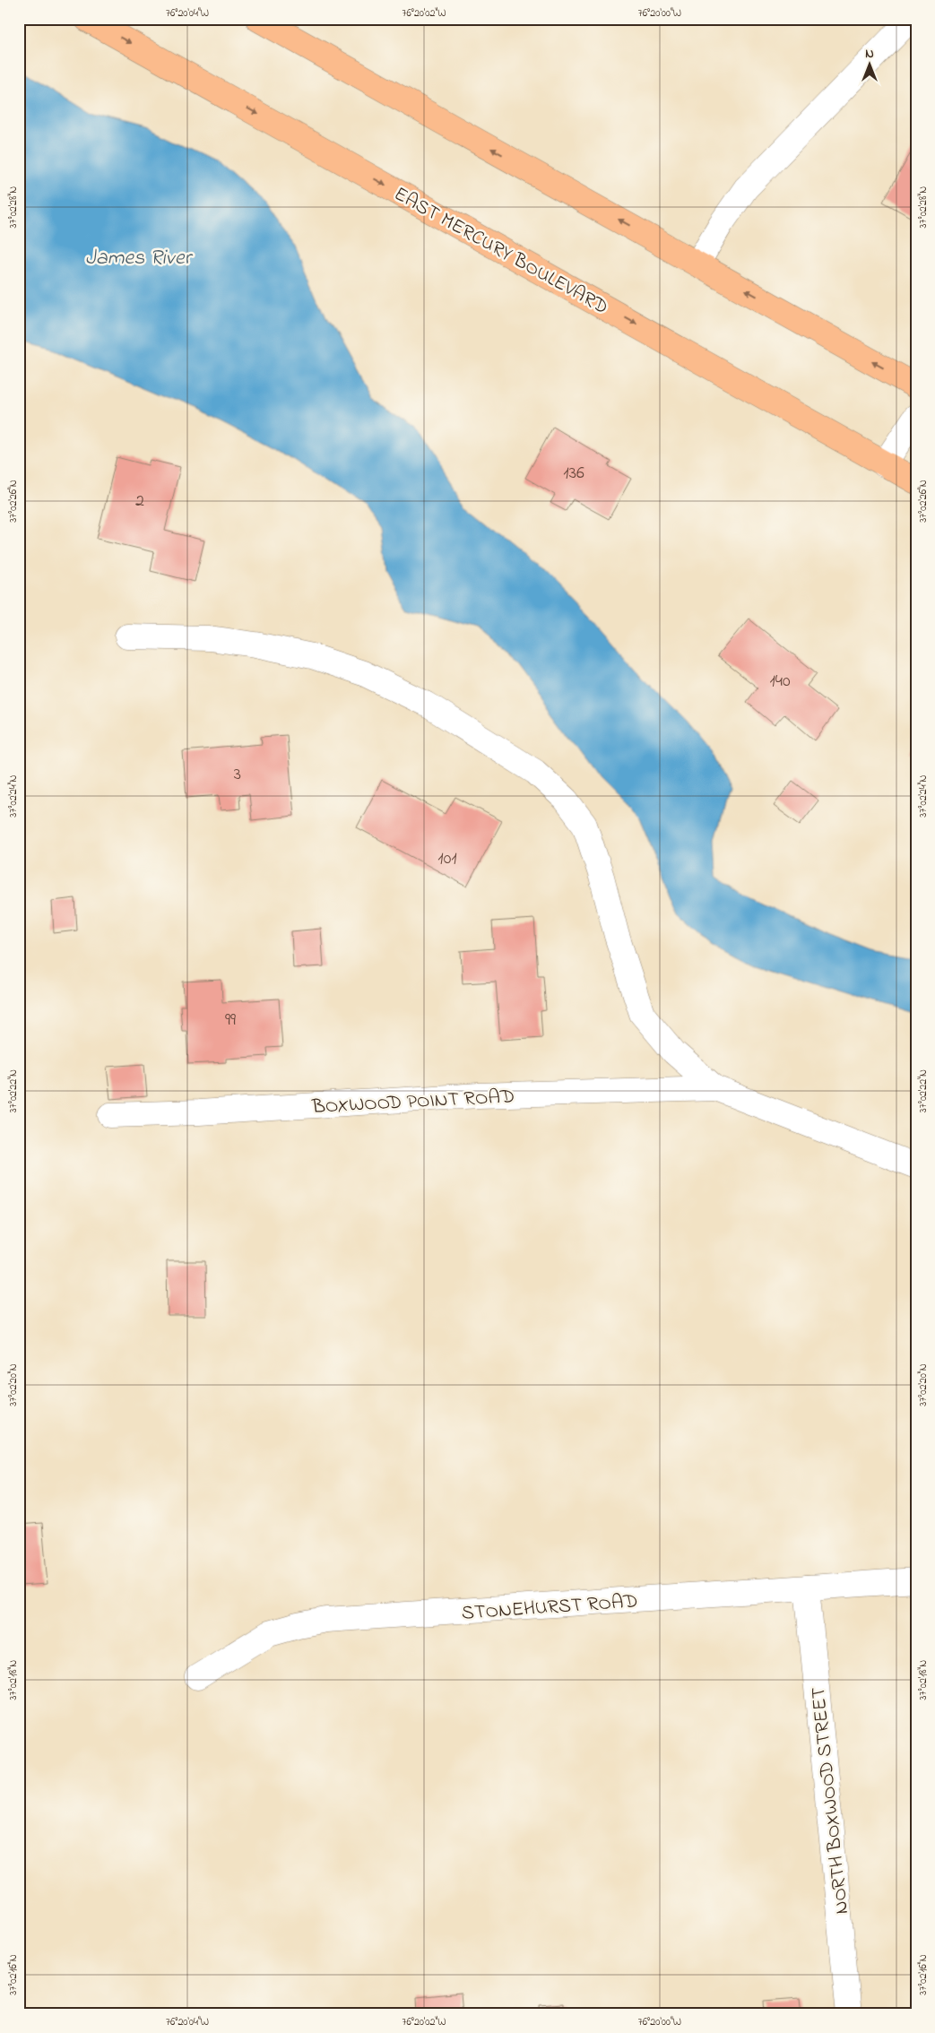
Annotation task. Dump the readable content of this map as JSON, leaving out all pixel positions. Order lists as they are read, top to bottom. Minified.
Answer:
{"streets":{"main road":["EAST MERCURY BOULEVARD"],"street":["BOXWOOD POINT ROAD","STONEHURST ROAD","NORTH BOXWOOD STREET"]},"crossings":[["STONEHURST ROAD","NORTH BOXWOOD STREET"]],"water":["James River"],"house_numbers":["136","2","140","3","101","99"],"north":"top","coordinates":["76°20'04\"W","76°20'02\"W","76°20'00\"W","37°02'28\"N","37°02'26\"N","37°02'24\"N","37°02'22\"N","37°02'20\"N","37°02'18\"N","37°02'16\"N"]}
